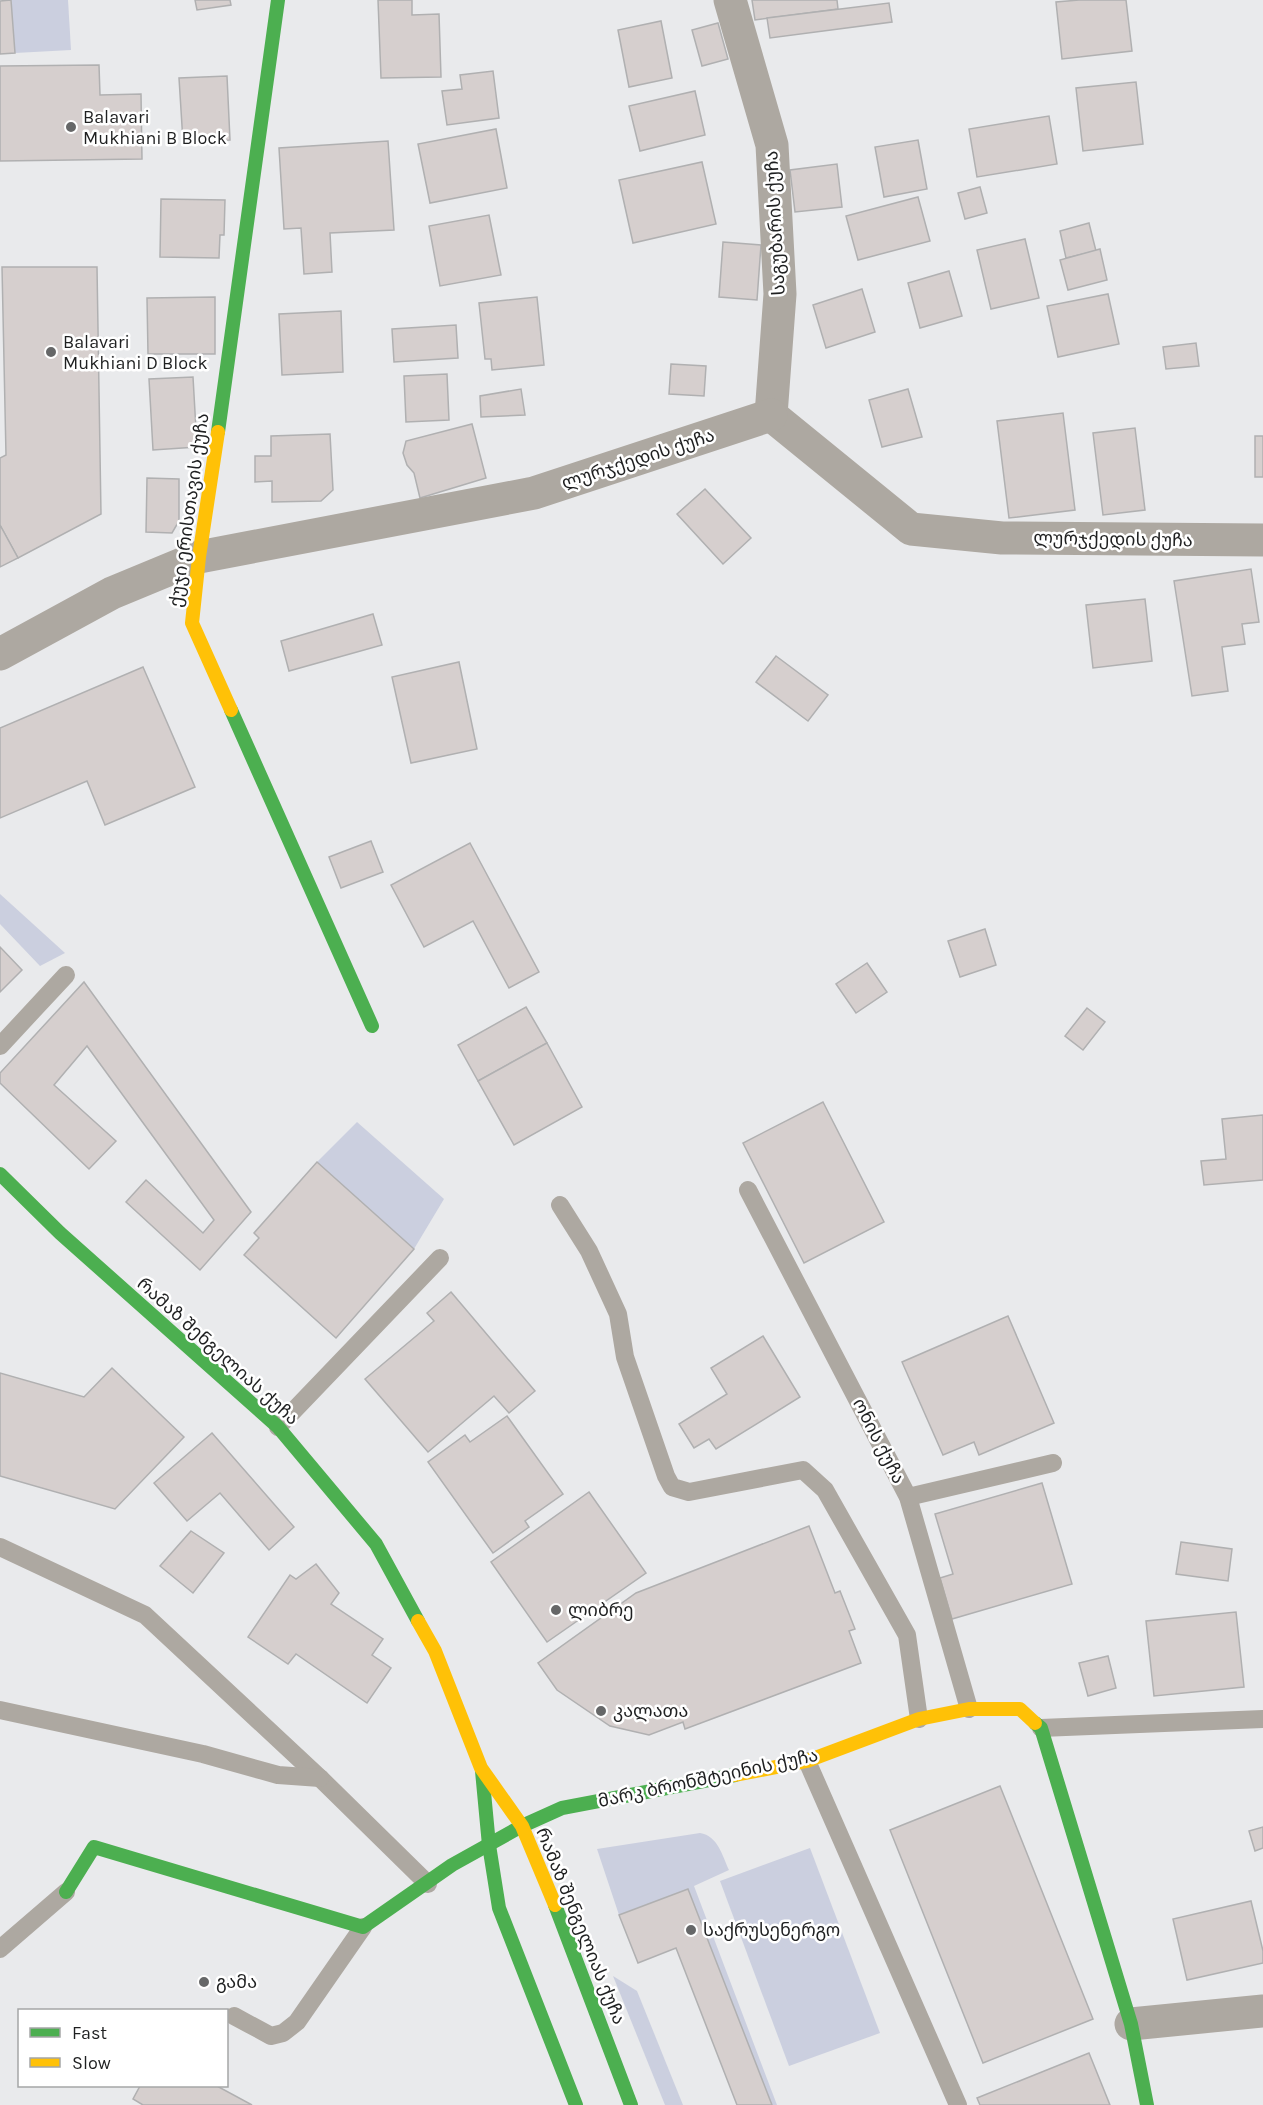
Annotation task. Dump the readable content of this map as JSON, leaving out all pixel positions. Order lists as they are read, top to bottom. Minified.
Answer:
{"streets":{"street":["საგუბარის ქუჩა","ლურჯქედის ქუჩა","ქუჯი ერისთავის ქუჩა","რამაზ შენგელიას ქუჩა","მარკ ბრონშტეინის ქუჩა"],"lane":["ონის ქუჩა"]},"crossings":[["საგუბარის ქუჩა","ლურჯქედის ქუჩა"],["ლურჯქედის ქუჩა","ქუჯი ერისთავის ქუჩა"],["რამაზ შენგელიას ქუჩა","მარკ ბრონშტეინის ქუჩა"],["ონის ქუჩა","მარკ ბრონშტეინის ქუჩა"]],"places":["Balavari Mukhiani B Block","Balavari Mukhiani D Block","ლიბრე","კალათა","საქრუსენერგო","გამა"],"legend":["Fast","Slow"]}
